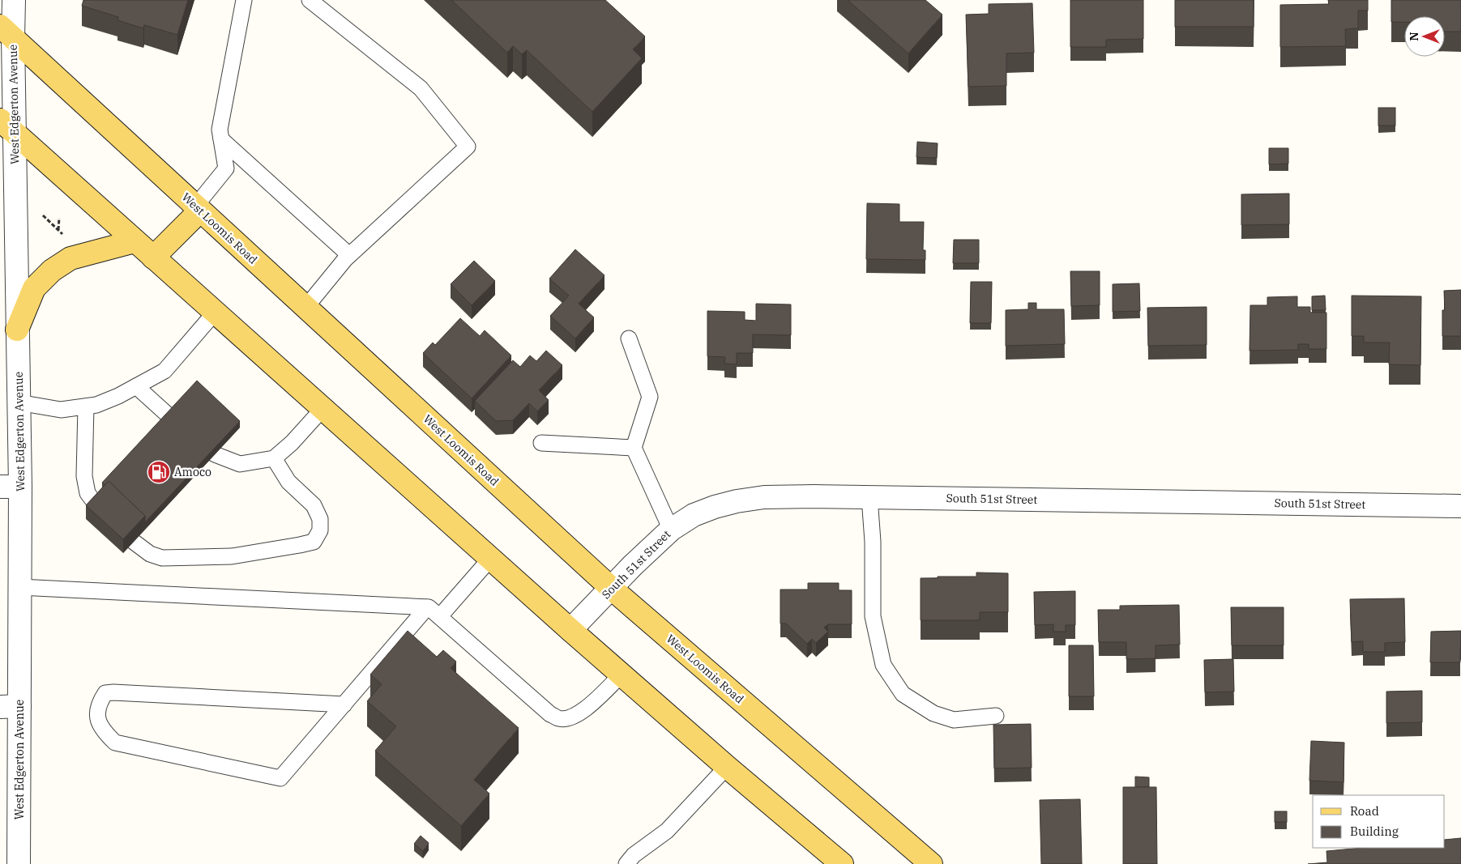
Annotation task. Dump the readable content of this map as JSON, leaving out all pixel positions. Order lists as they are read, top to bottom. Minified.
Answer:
{"streets":{"main road":["West Loomis Road"],"street":["West Edgerton Avenue","South 51st Street"]},"crossings":[["West Edgerton Avenue","West Loomis Road"],["West Loomis Road","South 51st Street"]],"places":{"fuel station":["Amoco"]},"legend":["Road","Building"],"north":"left"}
